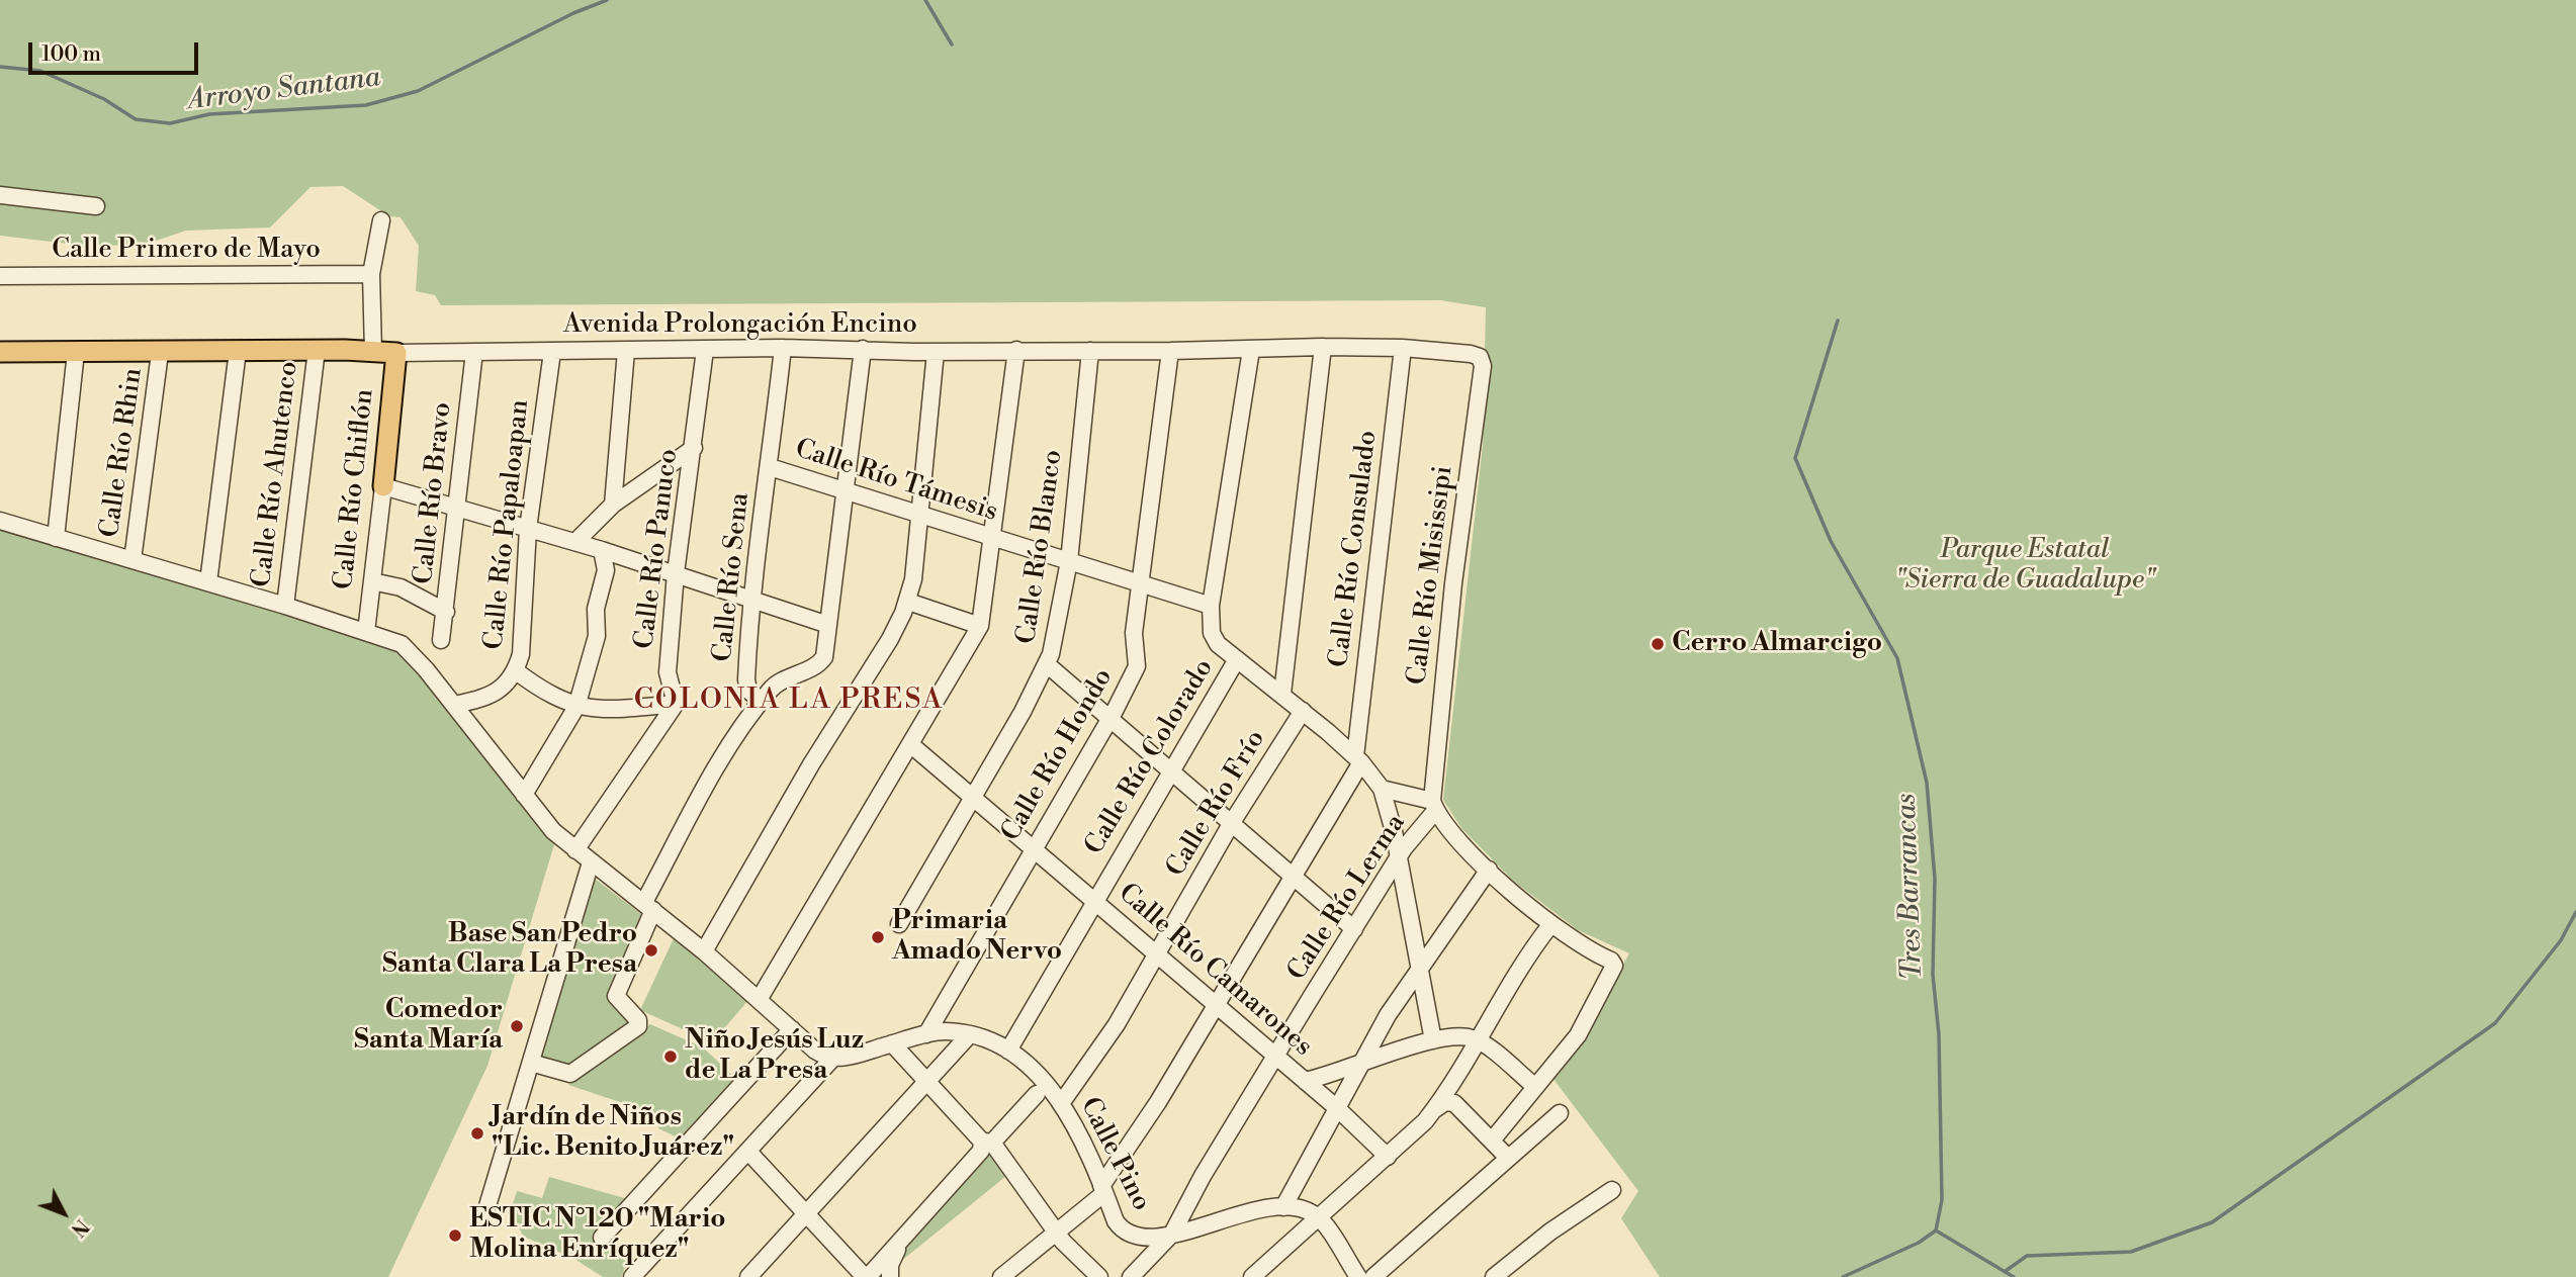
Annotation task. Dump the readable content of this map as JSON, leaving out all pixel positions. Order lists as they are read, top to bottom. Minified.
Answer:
{"streets":{"main road":["Avenida Prolongación Encino","Calle Río Chiflón"],"street":["Calle Primero de Mayo","Calle Río Rhin","Calle Río Ahutenco","Calle Río Támesis","Calle Río Bravo","Calle Río Papaloapan","Calle Río Blanco","Calle Río Panuco","Calle Río Consulado","Calle Río Misissipi","Calle Río Sena","Calle Río Hondo","Calle Río Colorado","Calle Río Frío","Calle Río Lerma","Calle Río Camarones","Calle Pino"]},"crossings":[["Avenida Prolongación Encino","Calle Río Rhin"],["Avenida Prolongación Encino","Calle Río Ahutenco"],["Avenida Prolongación Encino","Calle Río Chiflón"],["Avenida Prolongación Encino","Calle Río Bravo"],["Avenida Prolongación Encino","Calle Río Papaloapan"],["Avenida Prolongación Encino","Calle Río Blanco"],["Avenida Prolongación Encino","Calle Río Panuco"],["Avenida Prolongación Encino","Calle Río Consulado"],["Avenida Prolongación Encino","Calle Río Misissipi"],["Avenida Prolongación Encino","Calle Río Sena"],["Avenida Prolongación Encino","Calle Río Hondo"],["Avenida Prolongación Encino","Calle Río Colorado"],["Calle Río Támesis","Calle Río Blanco"],["Calle Río Támesis","Calle Río Sena"],["Calle Río Támesis","Calle Río Hondo"],["Calle Río Támesis","Calle Río Colorado"],["Calle Río Blanco","Calle Río Camarones"],["Calle Río Consulado","Calle Río Camarones"],["Calle Río Consulado","Calle Pino"],["Calle Río Misissipi","Calle Río Lerma"],["Calle Río Hondo","Calle Río Camarones"],["Calle Río Hondo","Calle Pino"],["Calle Río Colorado","Calle Río Camarones"],["Calle Río Colorado","Calle Pino"],["Calle Río Frío","Calle Río Camarones"],["Calle Río Frío","Calle Pino"],["Calle Río Lerma","Calle Río Camarones"],["Calle Río Lerma","Calle Pino"]],"districts":["COLONIA LA PRESA"],"water":["Arroyo Santana","Tres Barrancas"],"parks":["Parque Estatal \"Sierra de Guadalupe\""],"places":["Cerro Almarcigo","Primaria Amado Nervo","Base San Pedro Santa Clara La Presa","Comedor Santa María","Niño Jesús Luz de La Presa","Jardín de Niños \"Lic. Benito Juárez\"","ESTIC N°120 \"Mario Molina Enríquez\""],"scale_bar":"100 m","north":"bottom right"}
